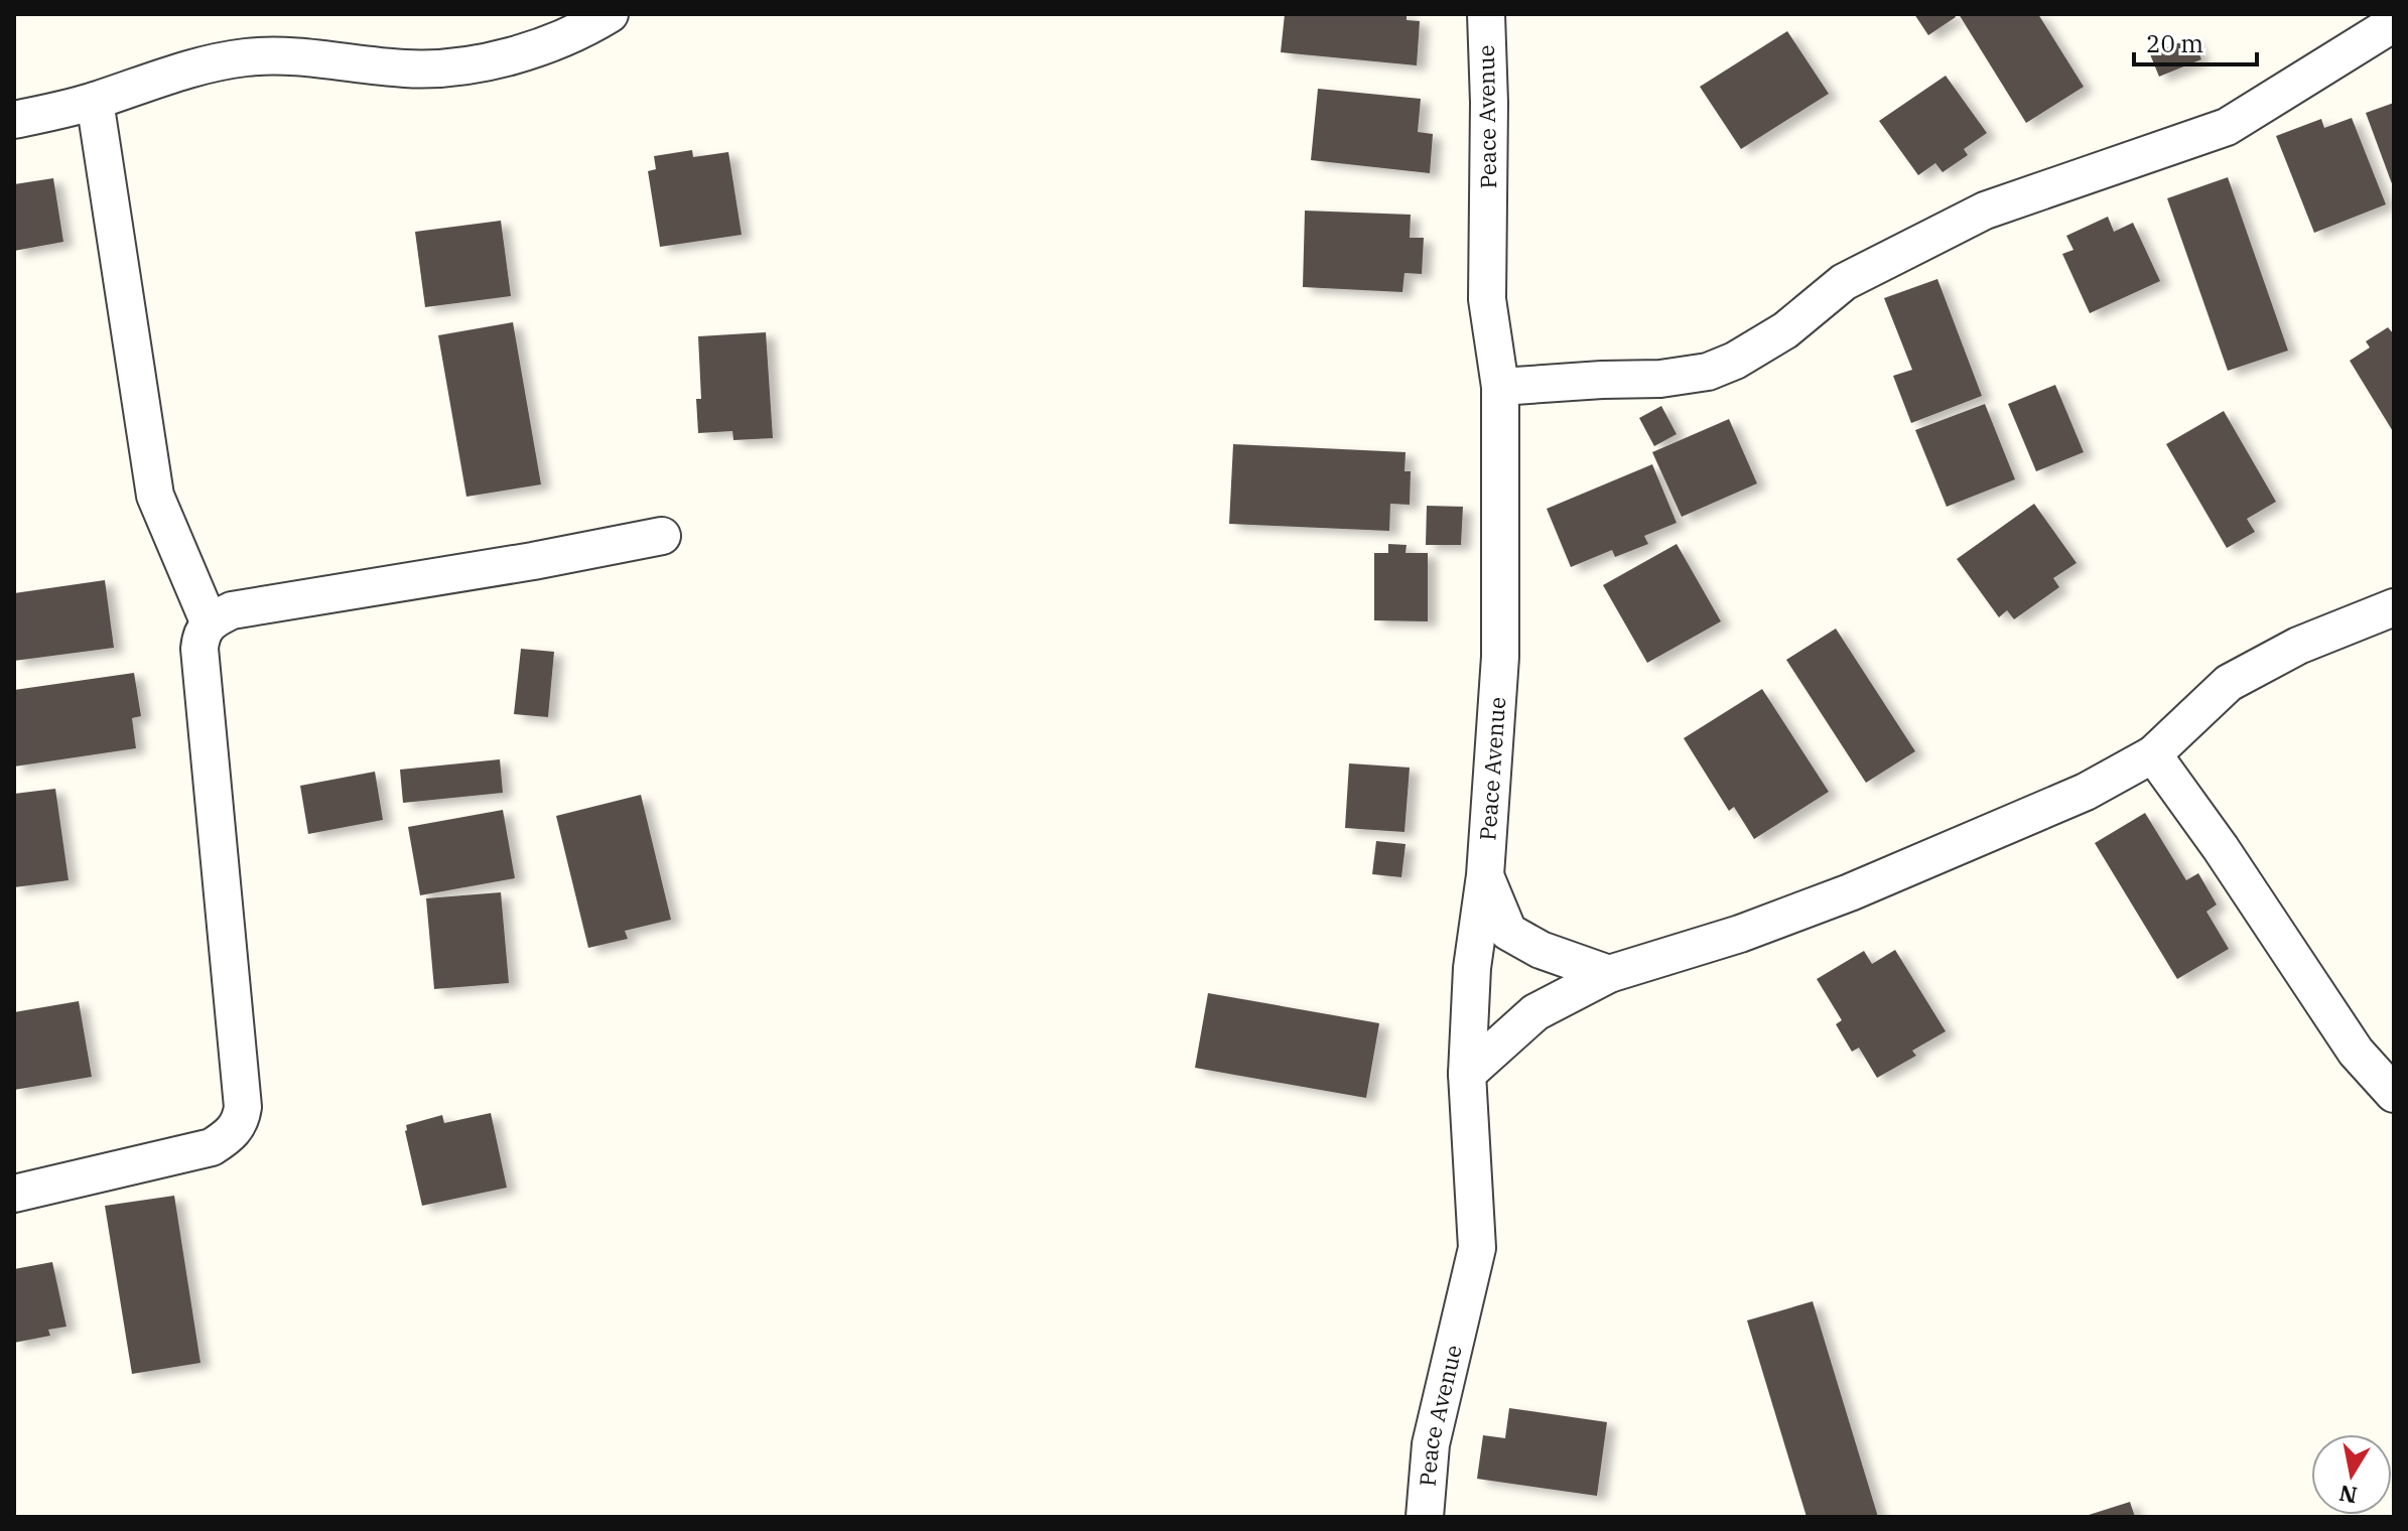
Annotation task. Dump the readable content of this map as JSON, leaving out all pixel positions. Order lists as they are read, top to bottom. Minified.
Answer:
{"streets":{"street":["Peace Avenue"]},"scale_bar":"20 m","north":"bottom"}
